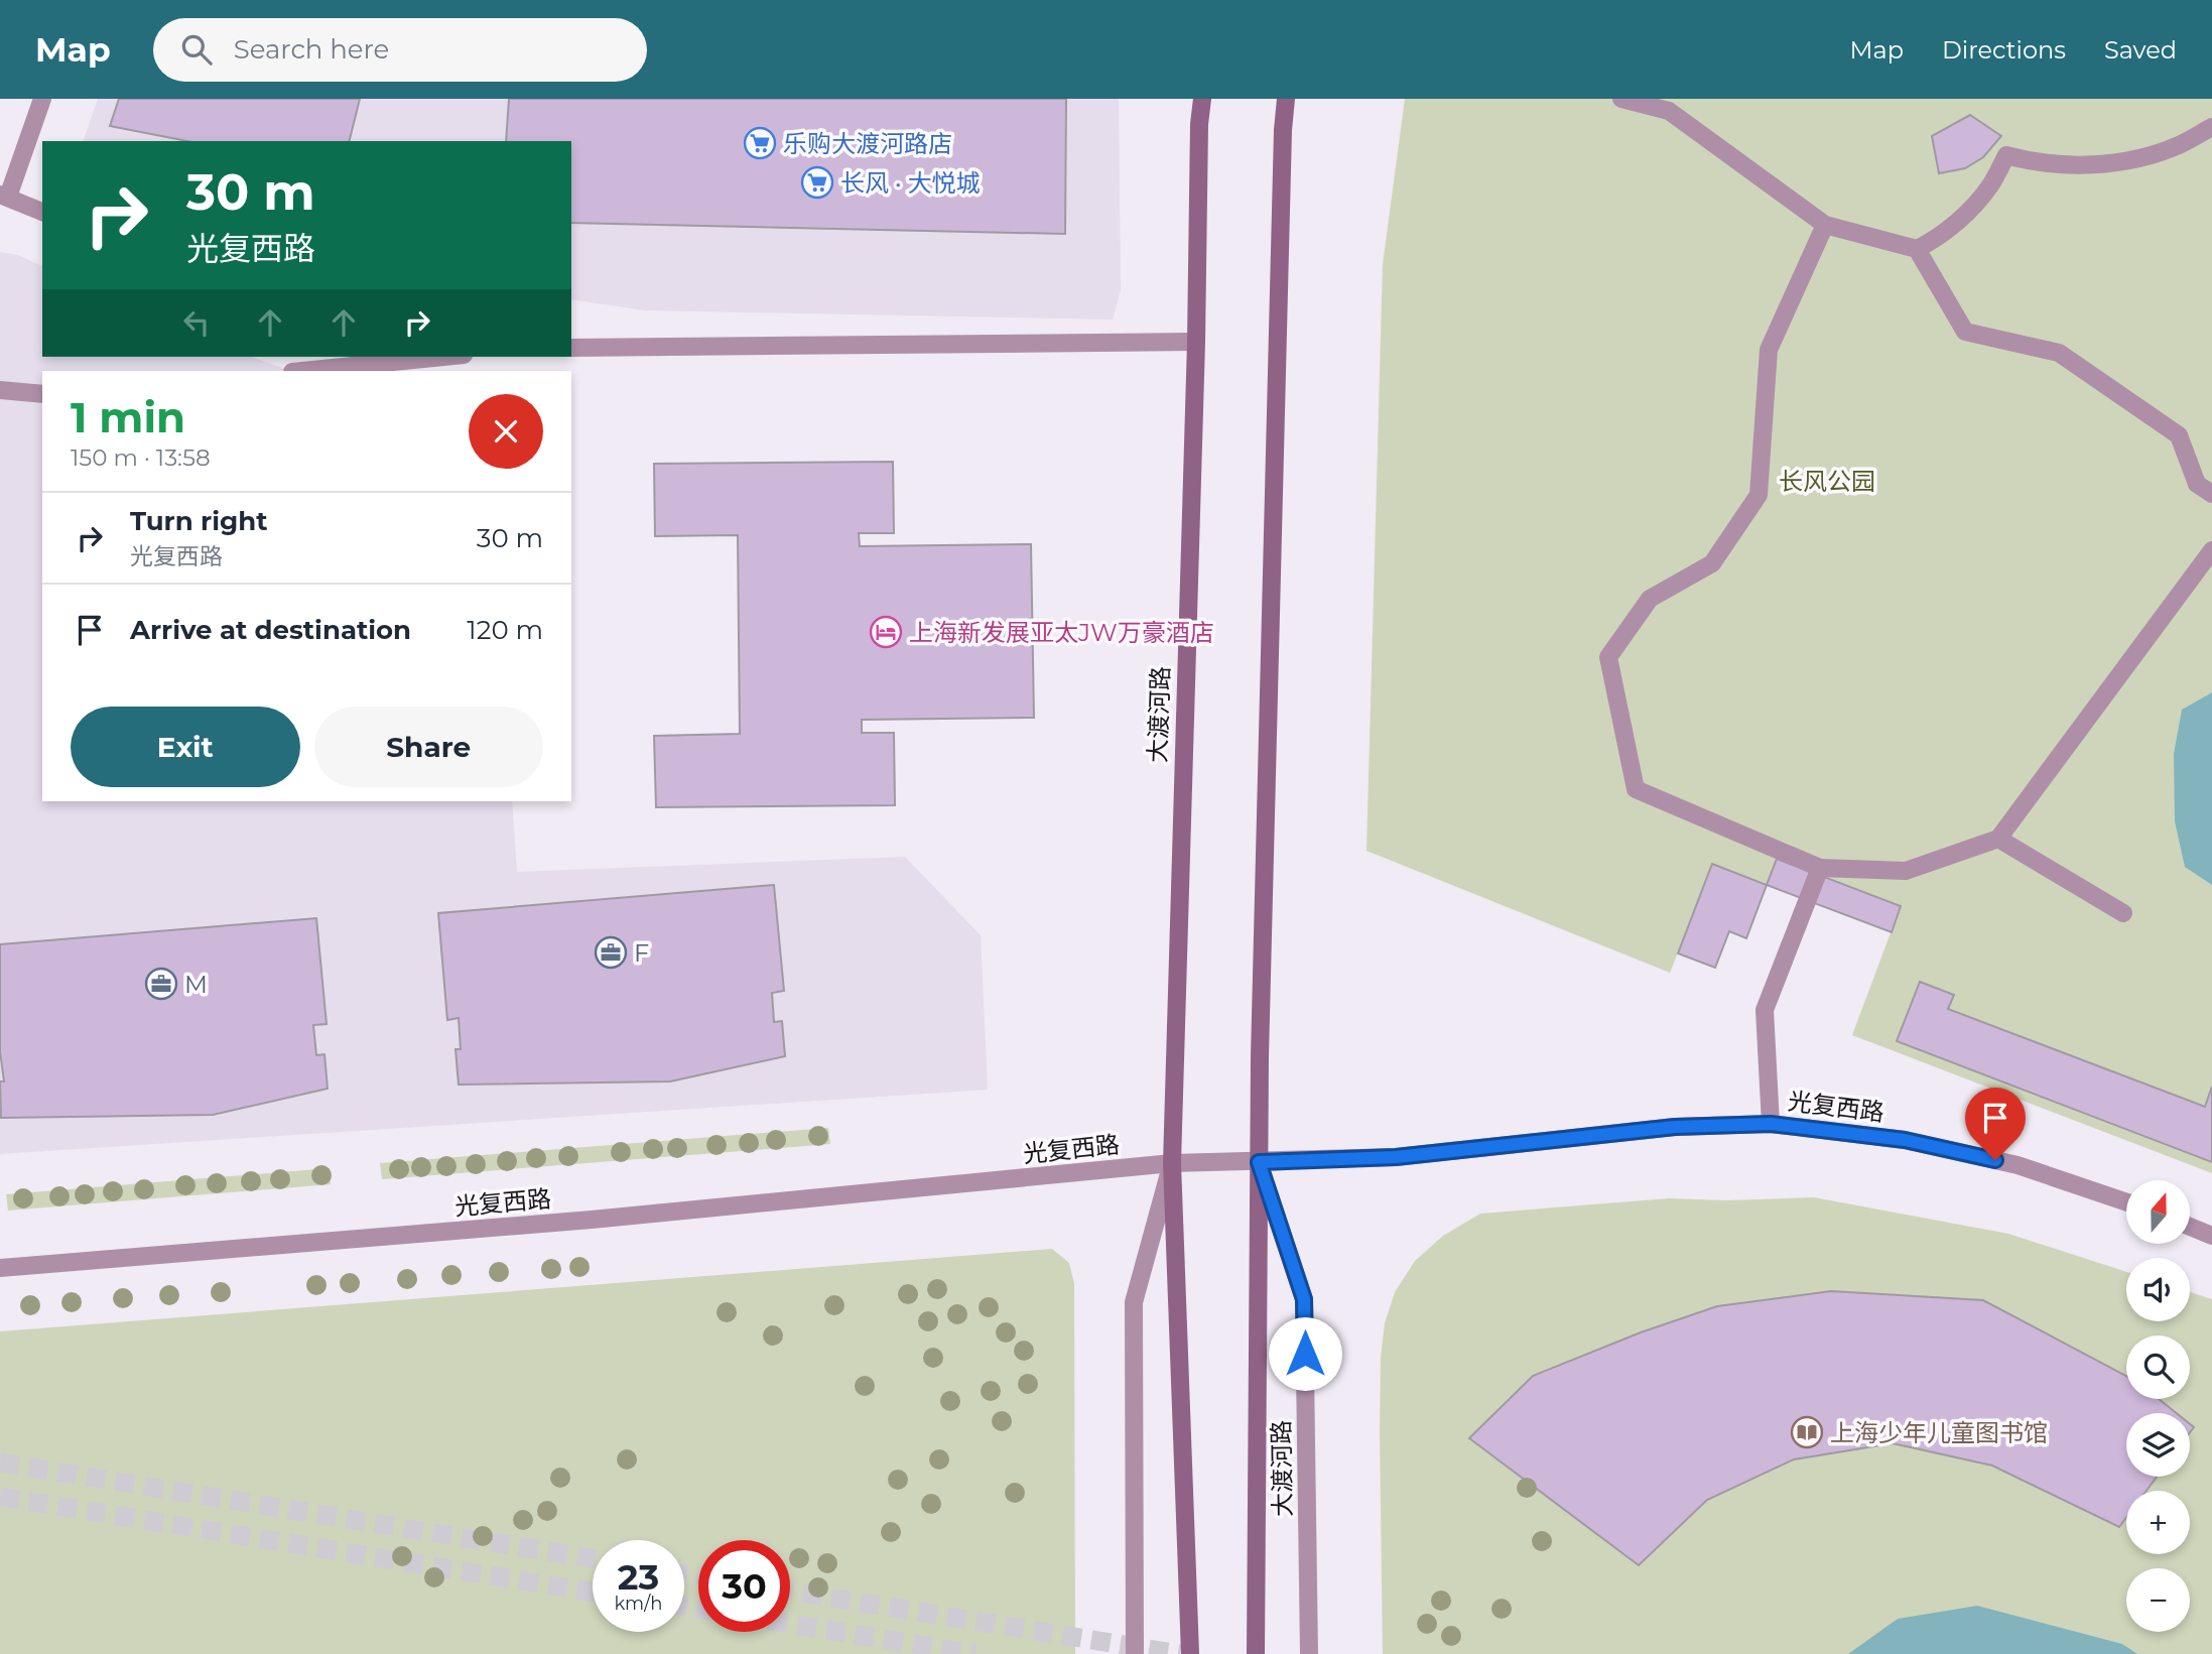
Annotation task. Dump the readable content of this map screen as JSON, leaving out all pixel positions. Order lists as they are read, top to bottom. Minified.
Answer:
{"streets":{"main road":["大渡河路"],"street":["光复西路"]},"crossings":[["大渡河路","光复西路"]],"parks":["长风公园"],"places":{"supermarket":["乐购大渡河路店","长风 · 大悦城"],"hotel":["上海新发展亚太JW万豪酒店"],"office":["F","M"],"library":["上海少年儿童图书馆"]},"north":"top","page":{"header":"Map","search":"Search here","nav":["Map","Directions","Saved"],"turn":["30 m","光复西路"],"heading":["1 min","150 m · 13:58"],"list":[{"name":"Turn right","note":"光复西路","value":"30 m"},{"name":"Arrive at destination","value":"120 m"}],"buttons":["Exit","Share"],"map_buttons":["+","−"],"speed":"23 km/h","limit":"30"}}
